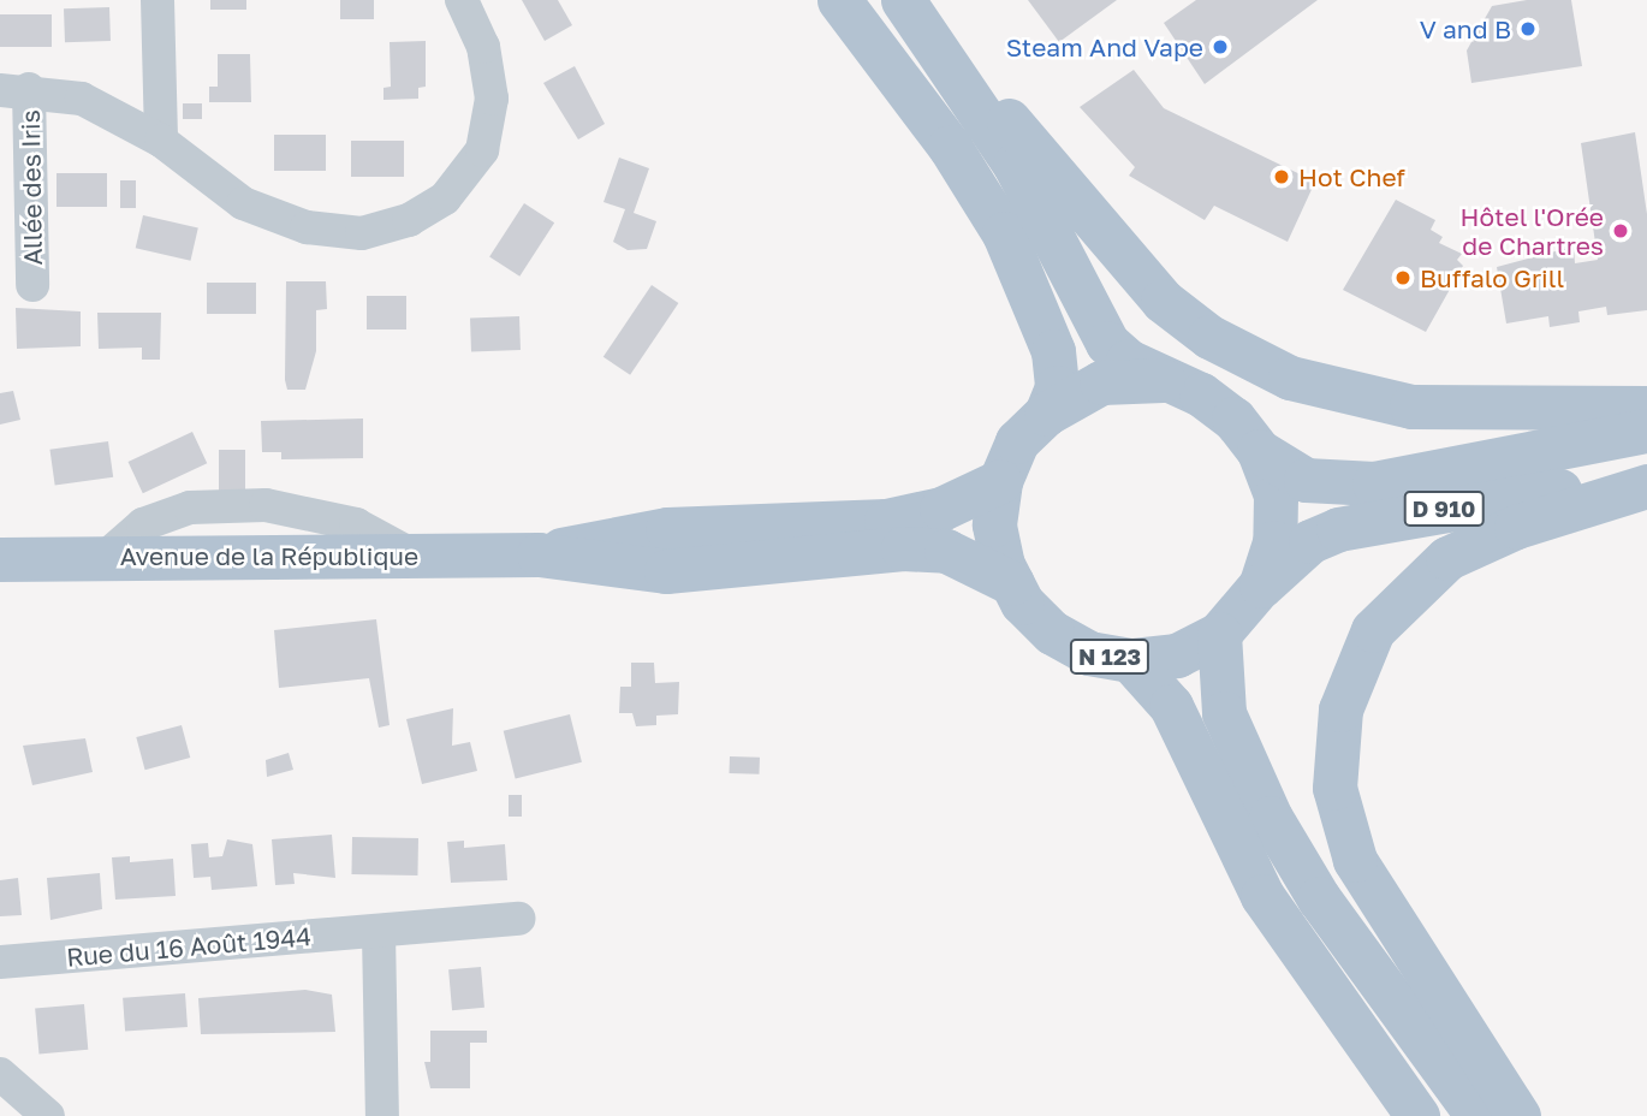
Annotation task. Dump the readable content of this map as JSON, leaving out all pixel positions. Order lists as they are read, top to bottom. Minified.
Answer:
{"streets":{"main road":["D 910","Avenue de la République","N 123"],"street":["Allée des Iris","Rue du 16 Août 1944"]},"crossings":[["D 910","Avenue de la République"],["D 910","N 123"],["Avenue de la République","N 123"]],"places":["V and B","Steam And Vape","Hot Chef","Hôtel l'Orée de Chartres","Buffalo Grill"]}
